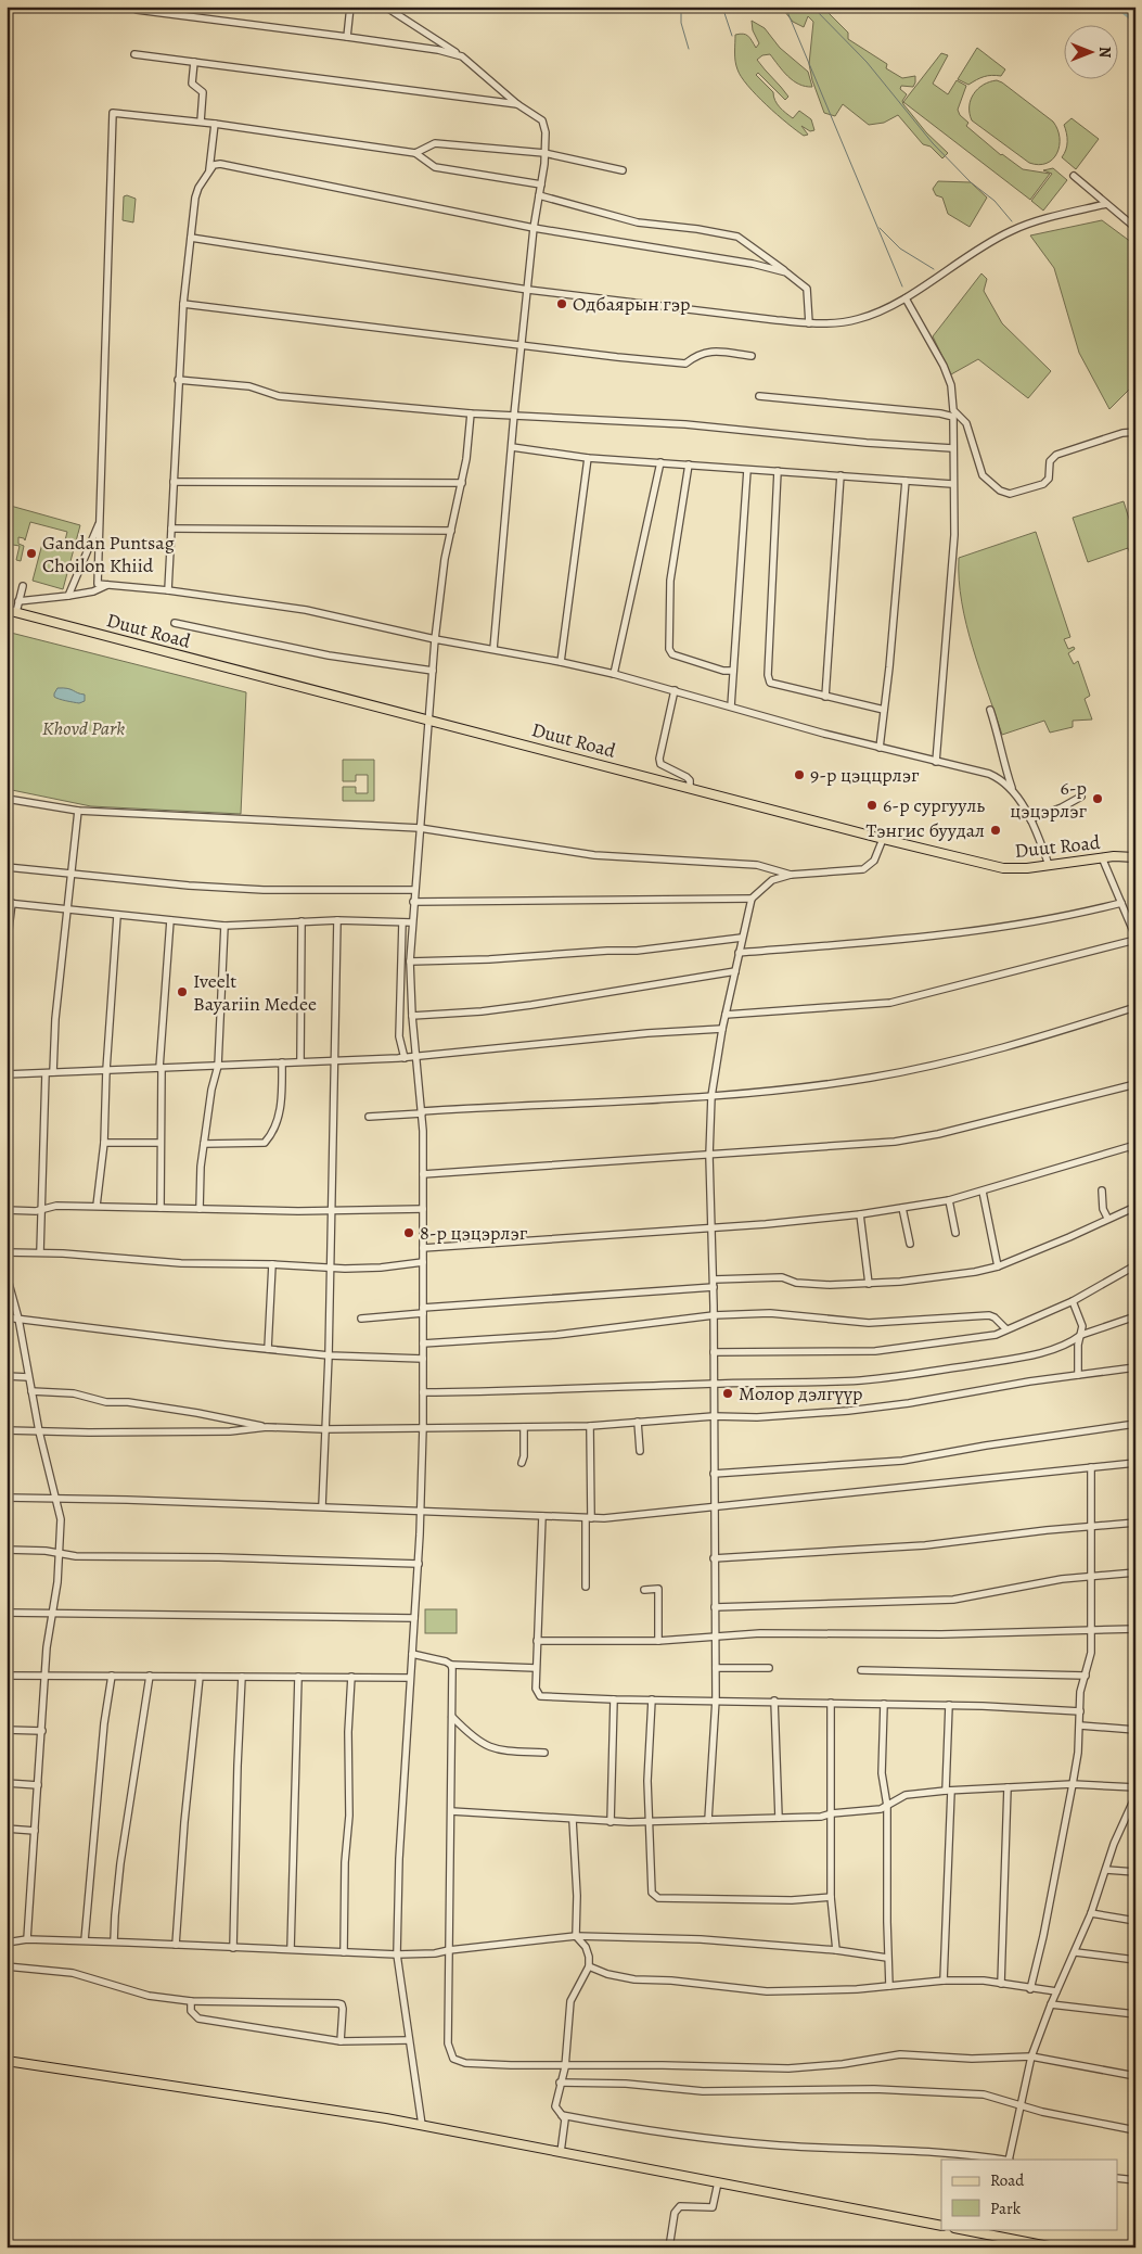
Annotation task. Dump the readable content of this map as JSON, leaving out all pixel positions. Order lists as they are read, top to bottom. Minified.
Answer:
{"streets":{"main road":["Duut Road"]},"parks":["Khovd Park"],"places":["Одбаярын гэр","Gandan Puntsag Choilon Khiid","9-р цэццрлэг","6-р цэцэрлэг","6-р сургууль","Тэнгис буудал","Iveelt Bayariin Medee","8-р цэцэрлэг","Молор дэлгүүр"],"legend":["Road","Park"],"north":"right"}
